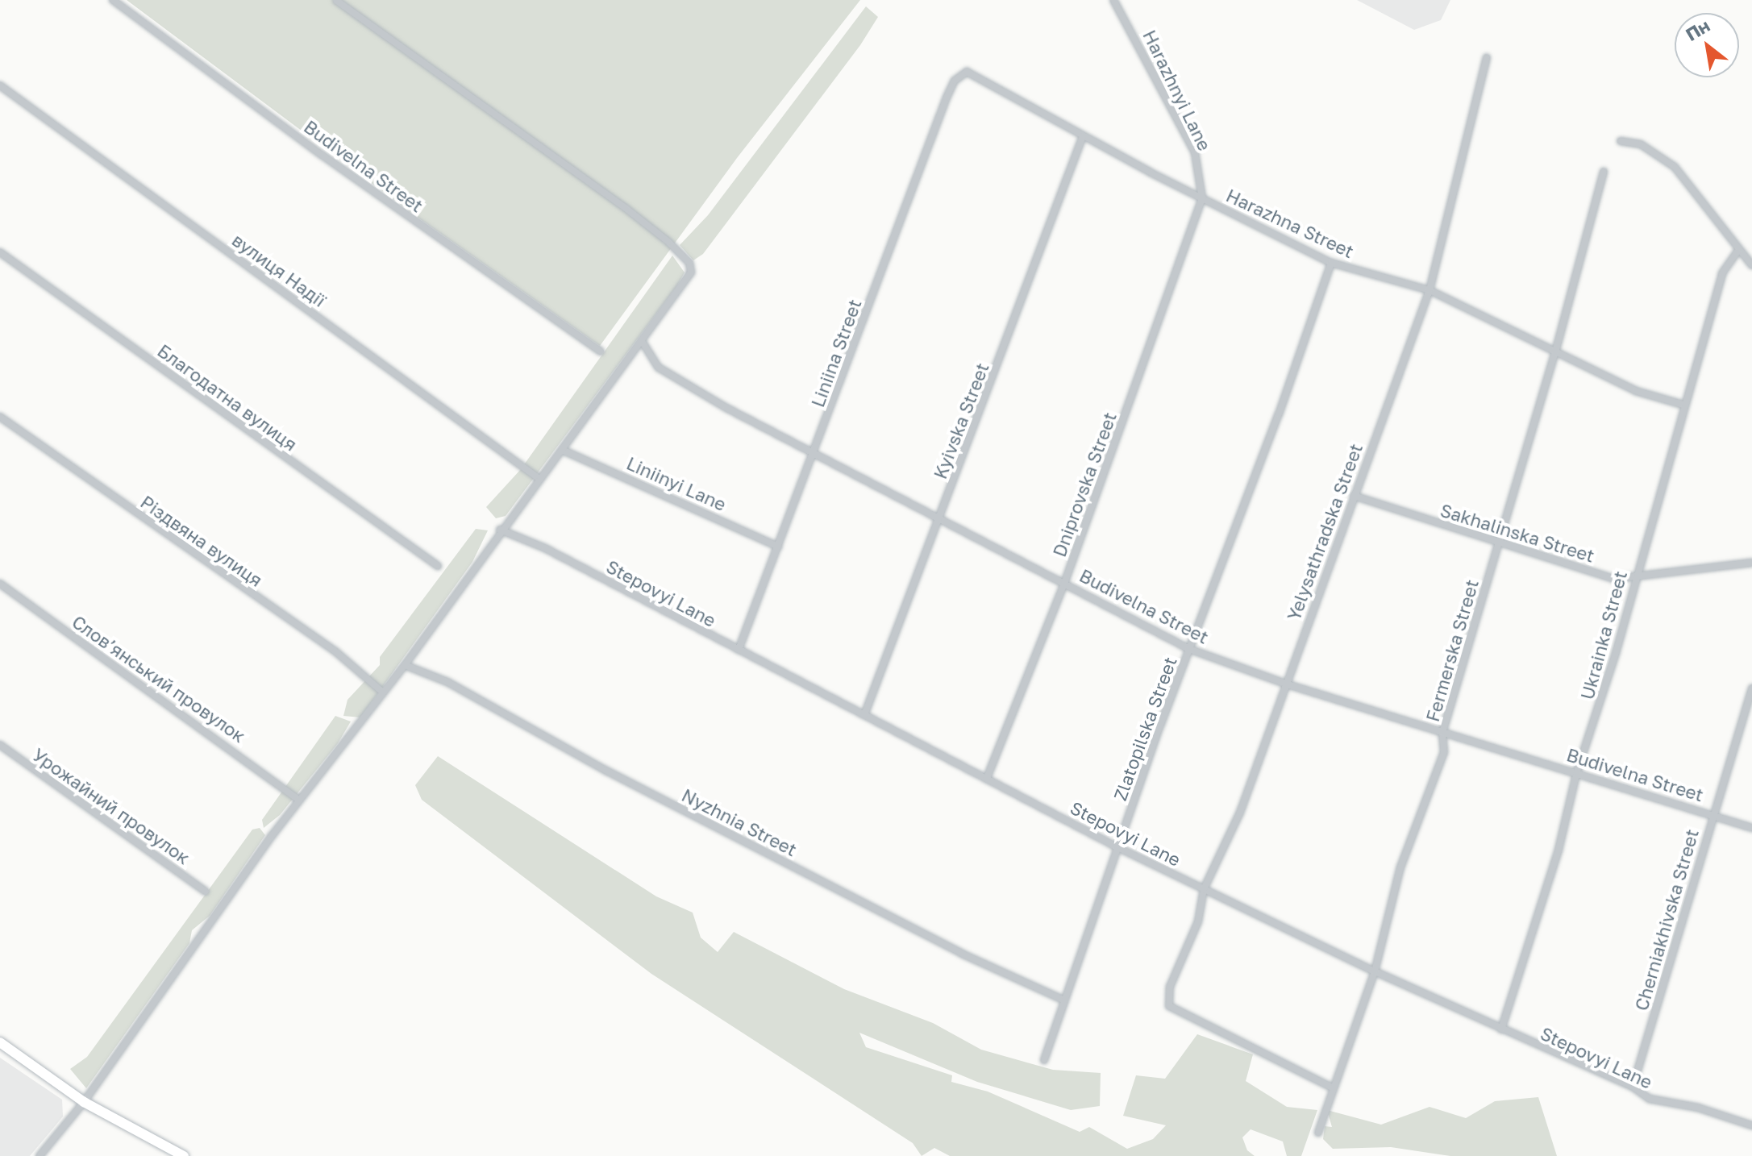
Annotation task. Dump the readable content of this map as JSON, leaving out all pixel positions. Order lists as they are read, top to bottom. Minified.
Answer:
{"streets":{"street":["Harazhnyi Lane","Budivelna Street","Harazhna Street","вулиця Надії","Liniina Street","Благодатна вулиця","Kyivska Street","Liniinyi Lane","Dniprovska Street","Yelysathradska Street","Sakhalinska Street","Різдвяна вулиця","Stepovyi Lane","Ukrainka Street","Fermerska Street","Словʼянський провулок","Zlatopilska Street","Урожайний провулок","Nyzhnia Street","Cherniakhivska Street"]},"crossings":[["Harazhnyi Lane","Harazhna Street"],["Harazhnyi Lane","Dniprovska Street"],["Budivelna Street","Liniina Street"],["Budivelna Street","Kyivska Street"],["Budivelna Street","Dniprovska Street"],["Budivelna Street","Yelysathradska Street"],["Budivelna Street","Ukrainka Street"],["Budivelna Street","Fermerska Street"],["Budivelna Street","Zlatopilska Street"],["Budivelna Street","Cherniakhivska Street"],["Harazhna Street","Liniina Street"],["Harazhna Street","Kyivska Street"],["Harazhna Street","Dniprovska Street"],["Harazhna Street","Yelysathradska Street"],["Harazhna Street","Ukrainka Street"],["Harazhna Street","Fermerska Street"],["Harazhna Street","Zlatopilska Street"],["Liniina Street","Liniinyi Lane"],["Liniina Street","Stepovyi Lane"],["Kyivska Street","Stepovyi Lane"],["Dniprovska Street","Stepovyi Lane"],["Yelysathradska Street","Sakhalinska Street"],["Yelysathradska Street","Stepovyi Lane"],["Yelysathradska Street","Fermerska Street"],["Sakhalinska Street","Ukrainka Street"],["Sakhalinska Street","Fermerska Street"],["Stepovyi Lane","Ukrainka Street"],["Stepovyi Lane","Fermerska Street"],["Stepovyi Lane","Zlatopilska Street"],["Stepovyi Lane","Cherniakhivska Street"],["Zlatopilska Street","Nyzhnia Street"]],"north":"top left"}
